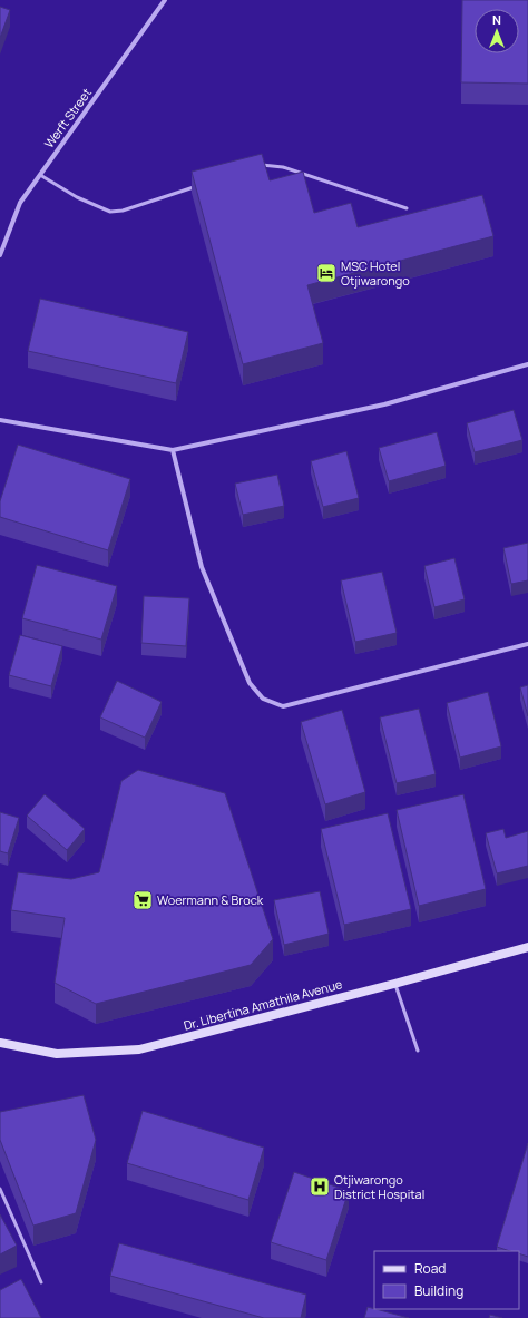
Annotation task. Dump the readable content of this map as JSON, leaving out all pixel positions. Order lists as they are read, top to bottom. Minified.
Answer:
{"streets":{"street":["Werft Street","Dr. Libertina Amathila Avenue"]},"places":{"hotel":["MSC Hotel Otjiwarongo"],"supermarket":["Woermann & Brock"],"hospital":["Otjiwarongo District Hospital"]},"legend":["Road","Building"],"north":"top"}
